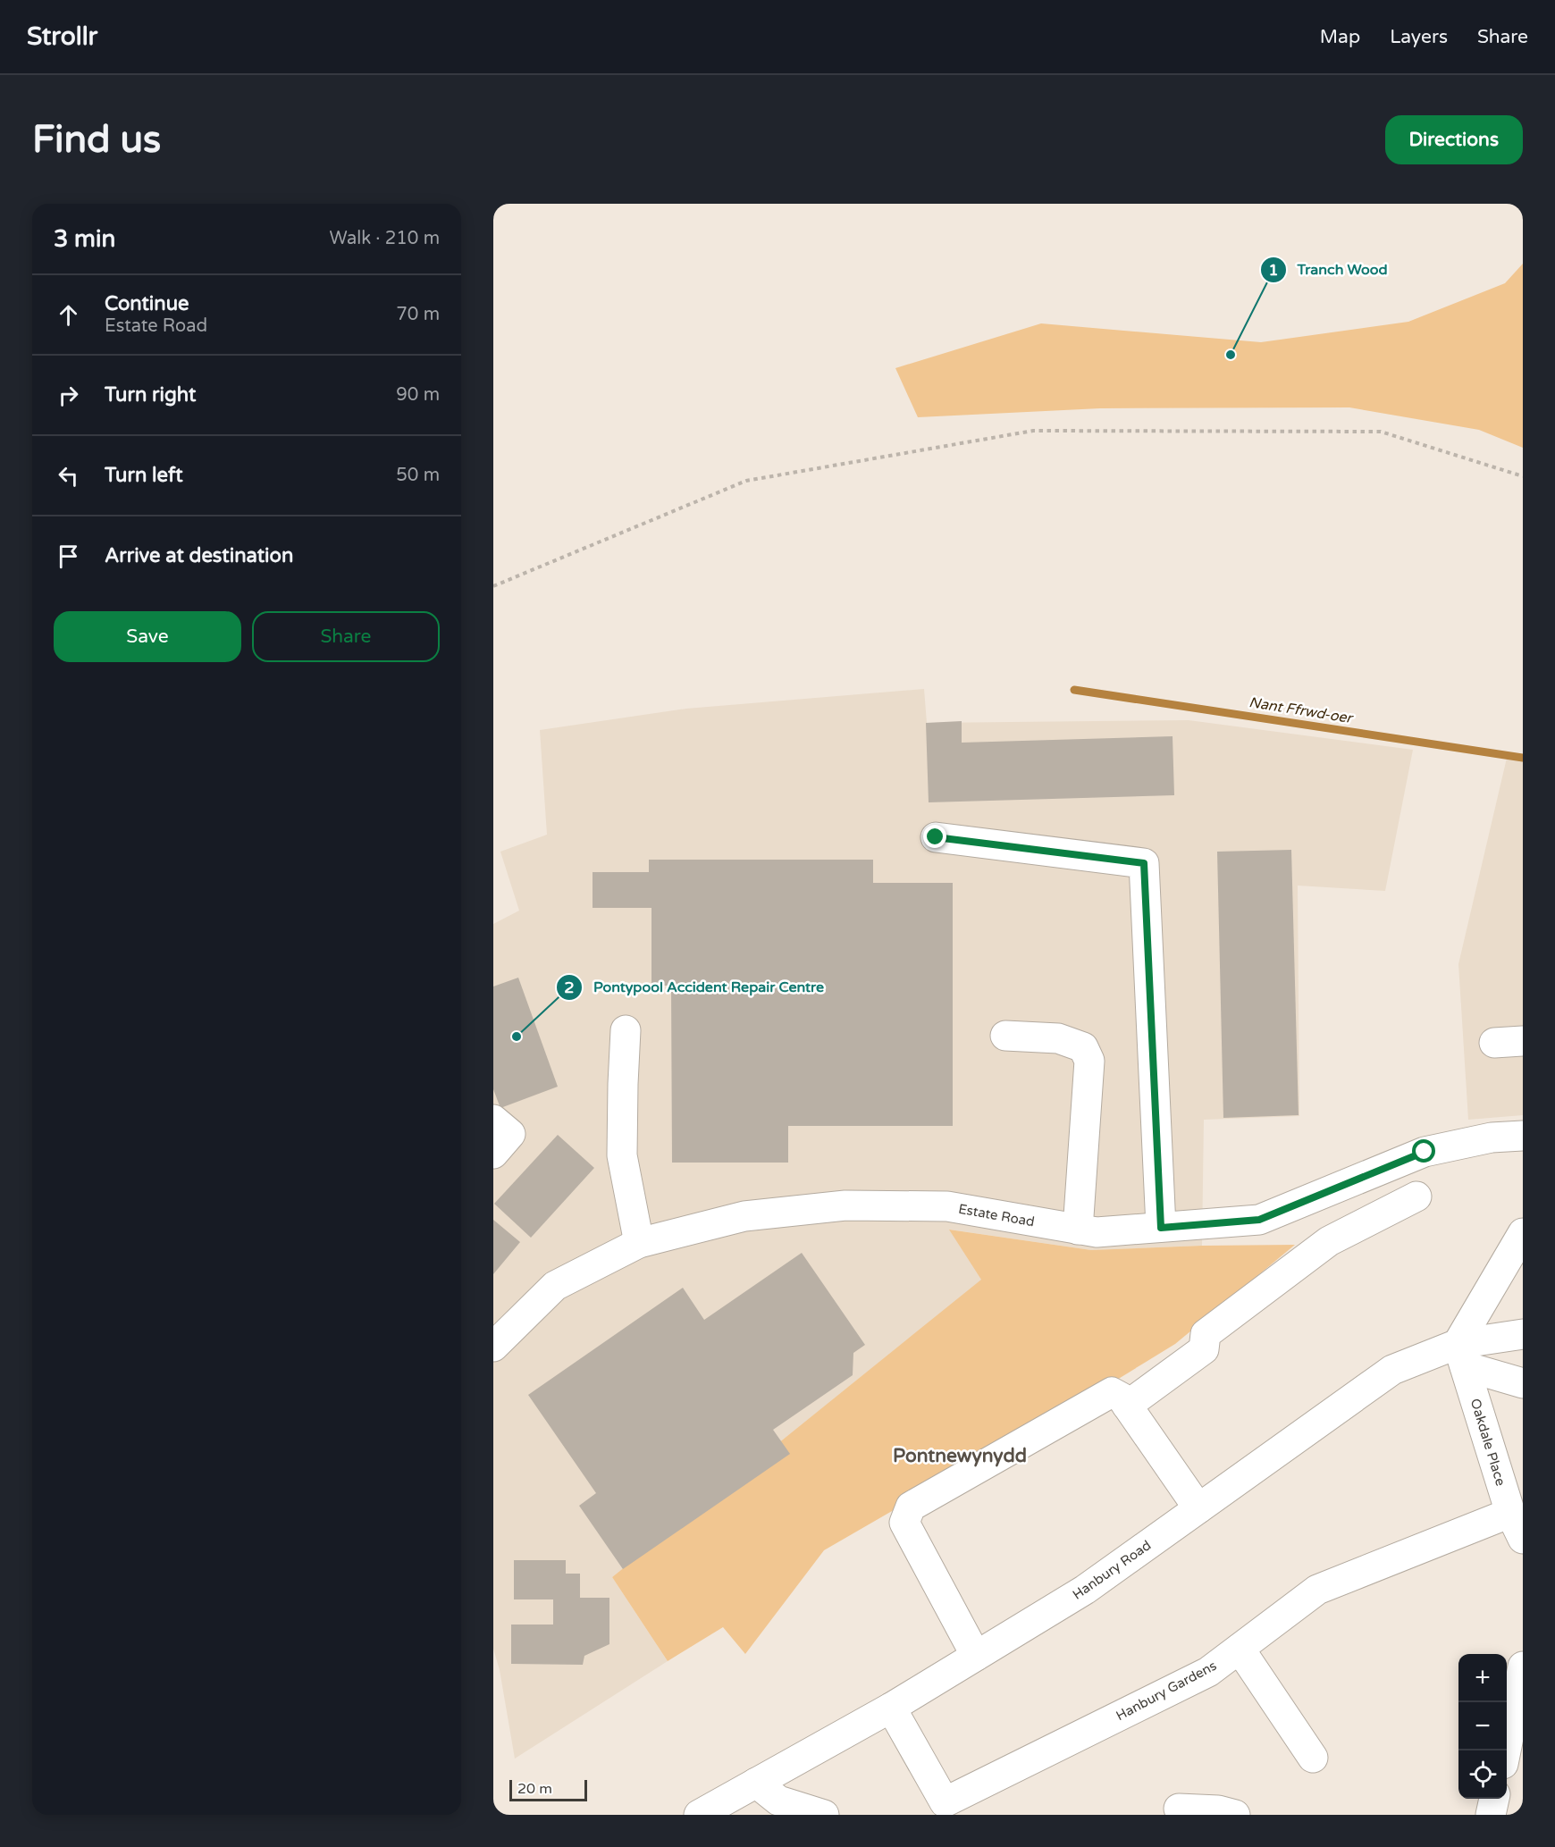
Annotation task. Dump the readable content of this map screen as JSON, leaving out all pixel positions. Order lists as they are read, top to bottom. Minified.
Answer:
{"streets":{"street":["Estate Road","Oakdale Place","Hanbury Road","Hanbury Gardens"]},"crossings":[["Oakdale Place","Hanbury Road"],["Oakdale Place","Hanbury Gardens"],["Hanbury Road","Hanbury Gardens"]],"districts":["Pontnewynydd"],"water":["Nant Ffrwd-oer"],"places":["Tranch Wood","Pontypool Accident Repair Centre"],"scale_bar":"20 m","page":{"header":"Strollr","nav":["Map","Layers","Share"],"buttons":["Directions",["Save","Share"]],"title":"Find us","heading":["3 min","Walk · 210 m"],"list":[["Continue","Estate Road","70 m"],["Turn right","90 m"],["Turn left","50 m"],"Arrive at destination"],"map_buttons":["+","−"],"scale":"20 m"}}
